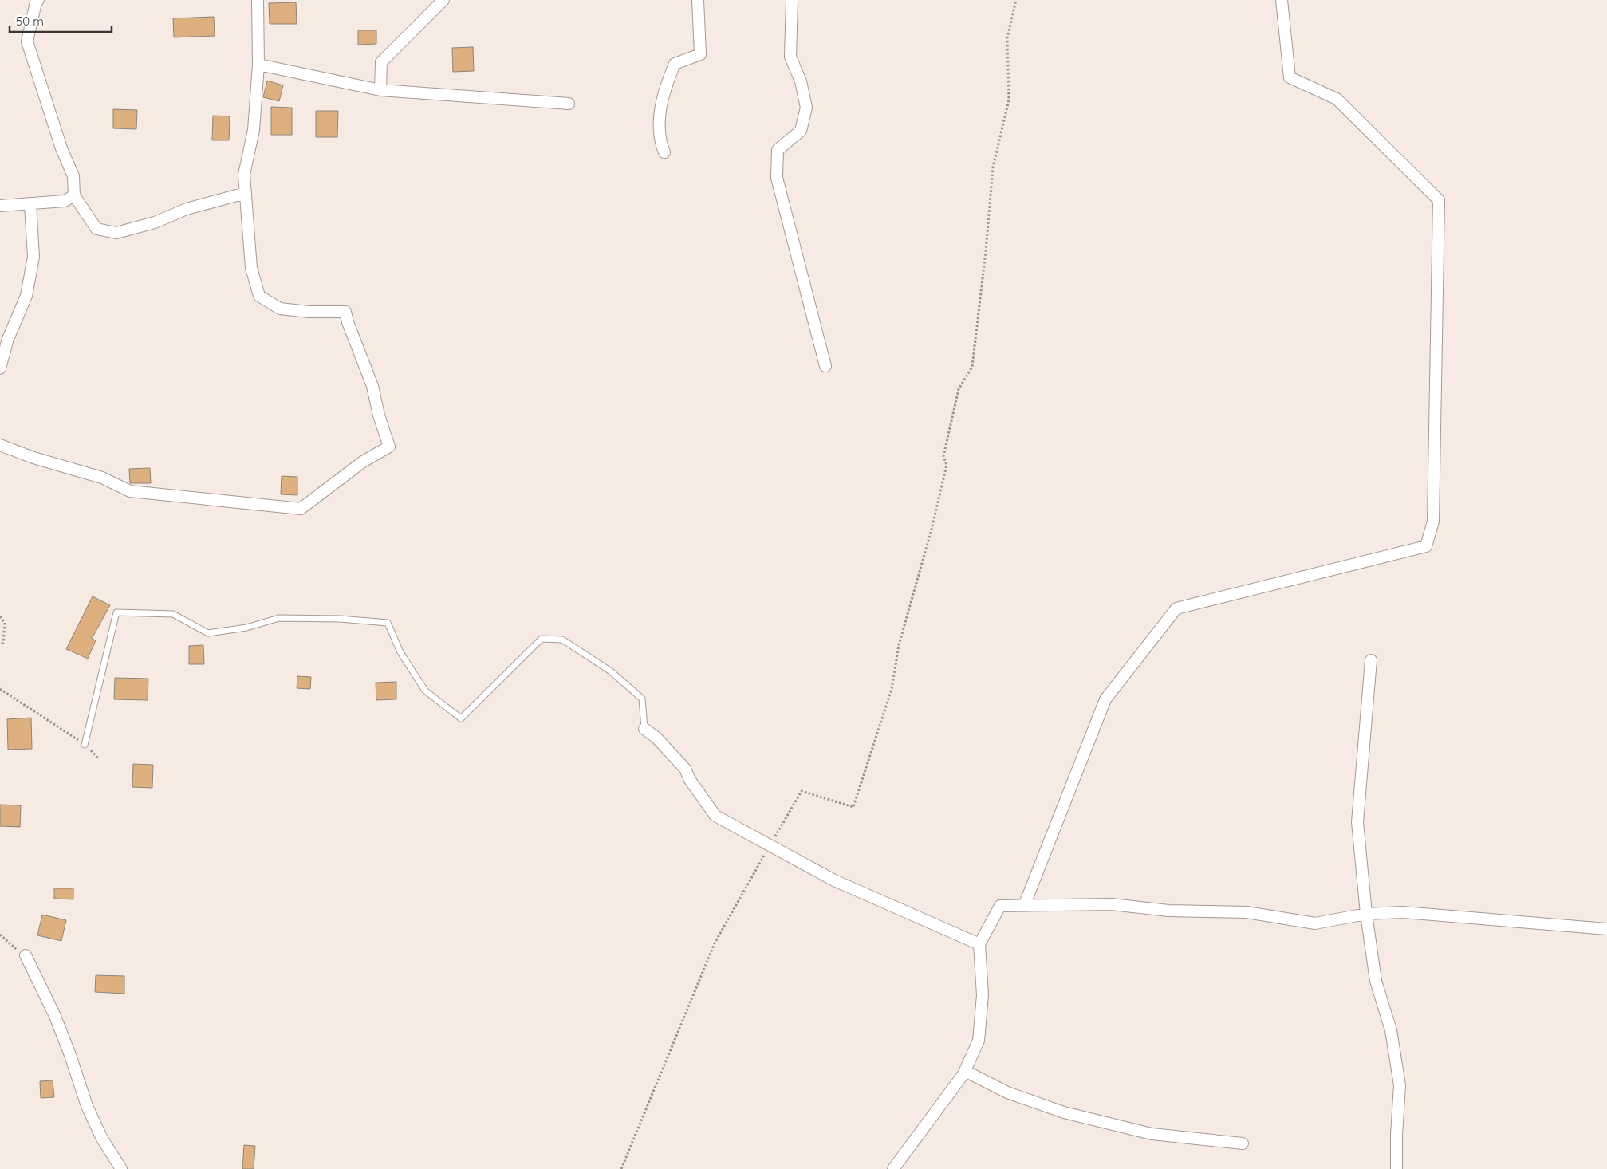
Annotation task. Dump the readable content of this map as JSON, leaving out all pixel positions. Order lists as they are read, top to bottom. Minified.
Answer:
{"scale_bar":"50 m"}
